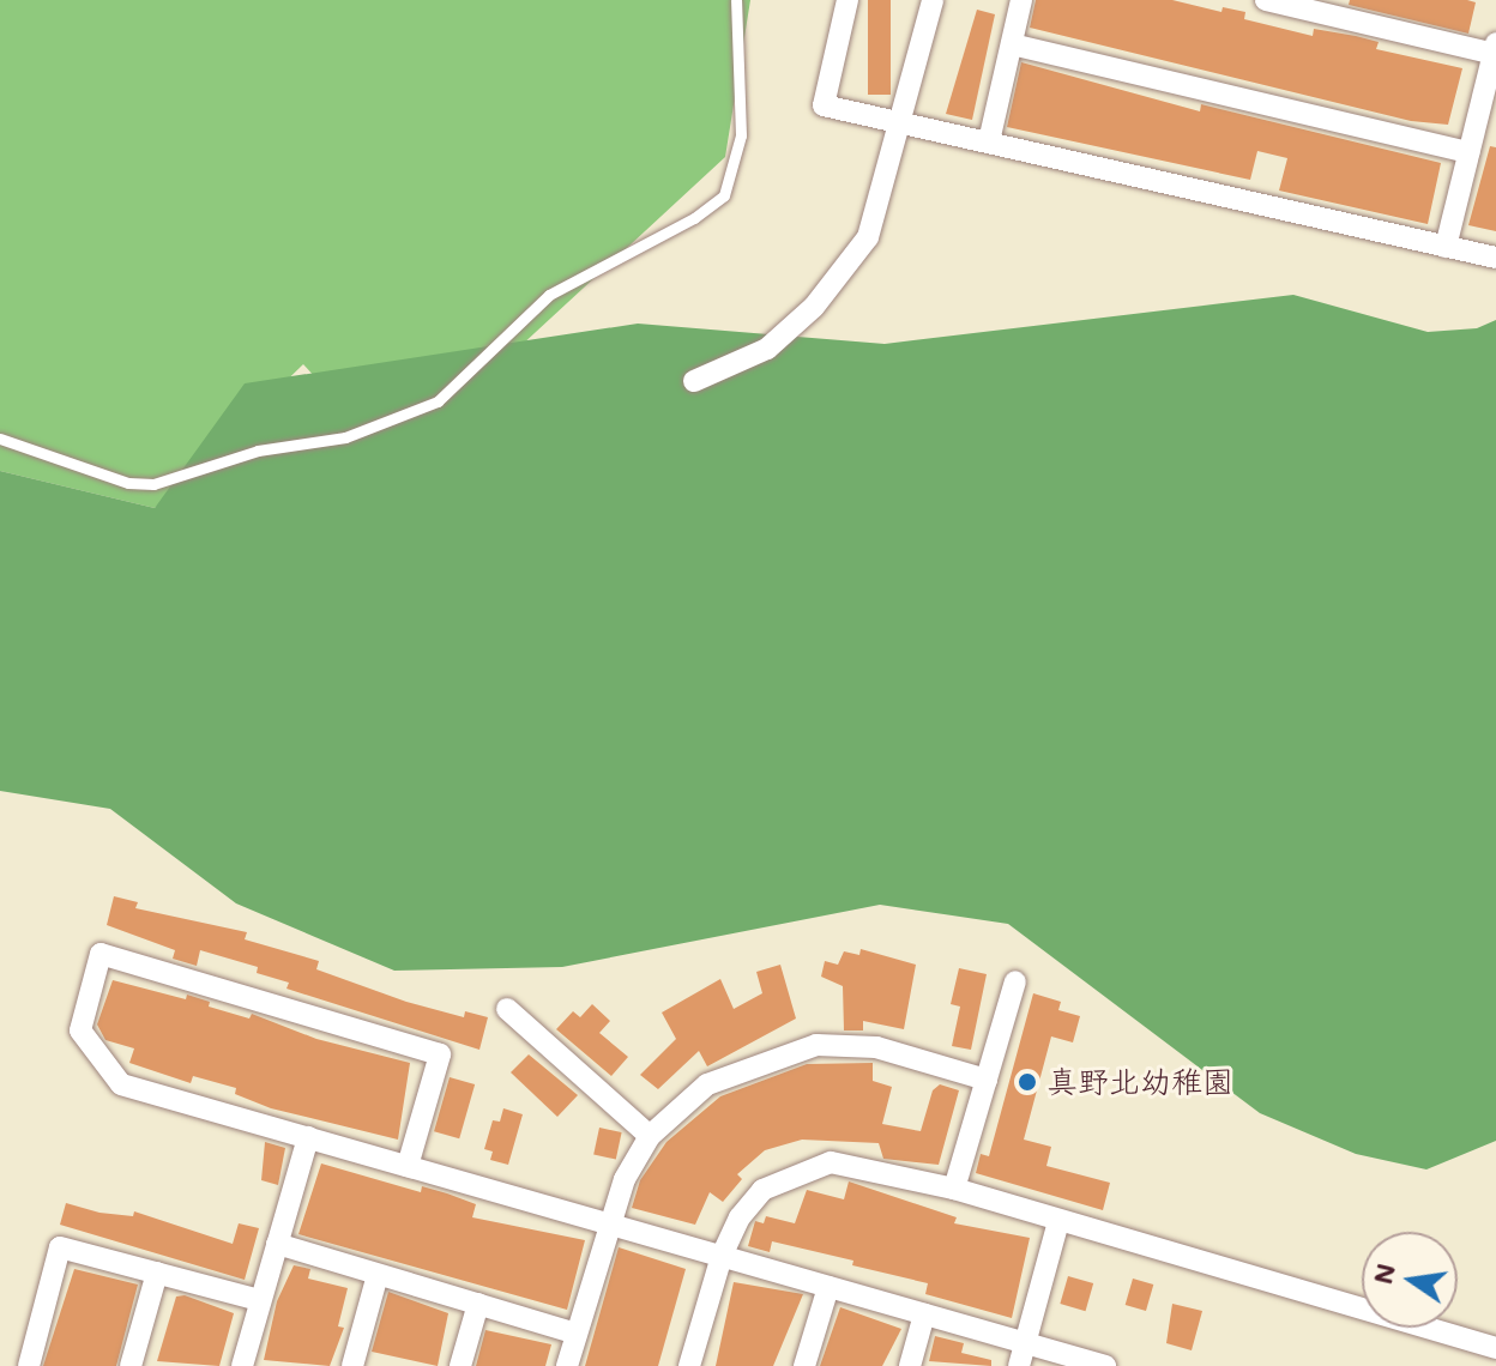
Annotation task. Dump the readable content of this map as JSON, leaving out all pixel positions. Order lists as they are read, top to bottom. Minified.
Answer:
{"places":["真野北幼稚園"],"north":"left"}
